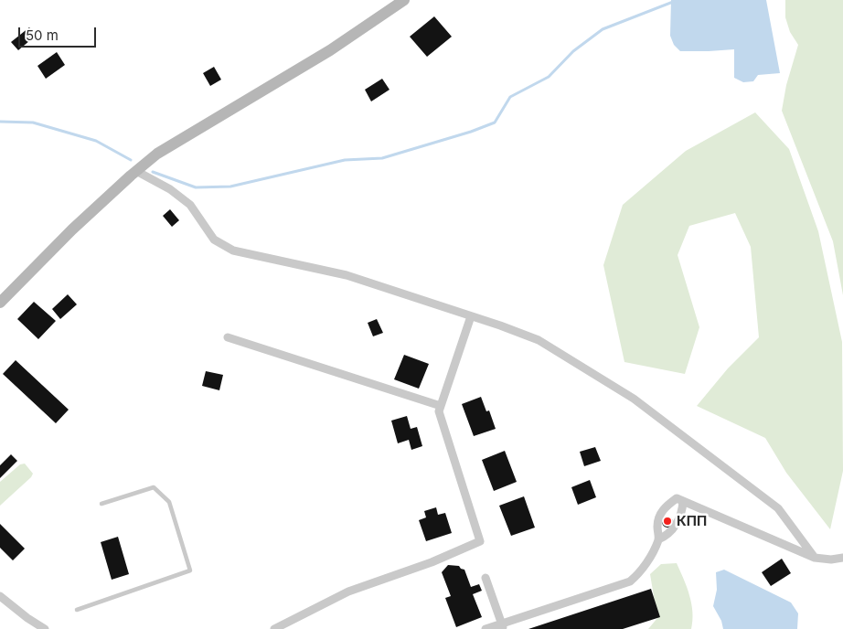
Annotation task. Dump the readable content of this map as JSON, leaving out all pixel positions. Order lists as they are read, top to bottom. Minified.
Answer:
{"places":["КПП"],"scale_bar":"50 m"}
